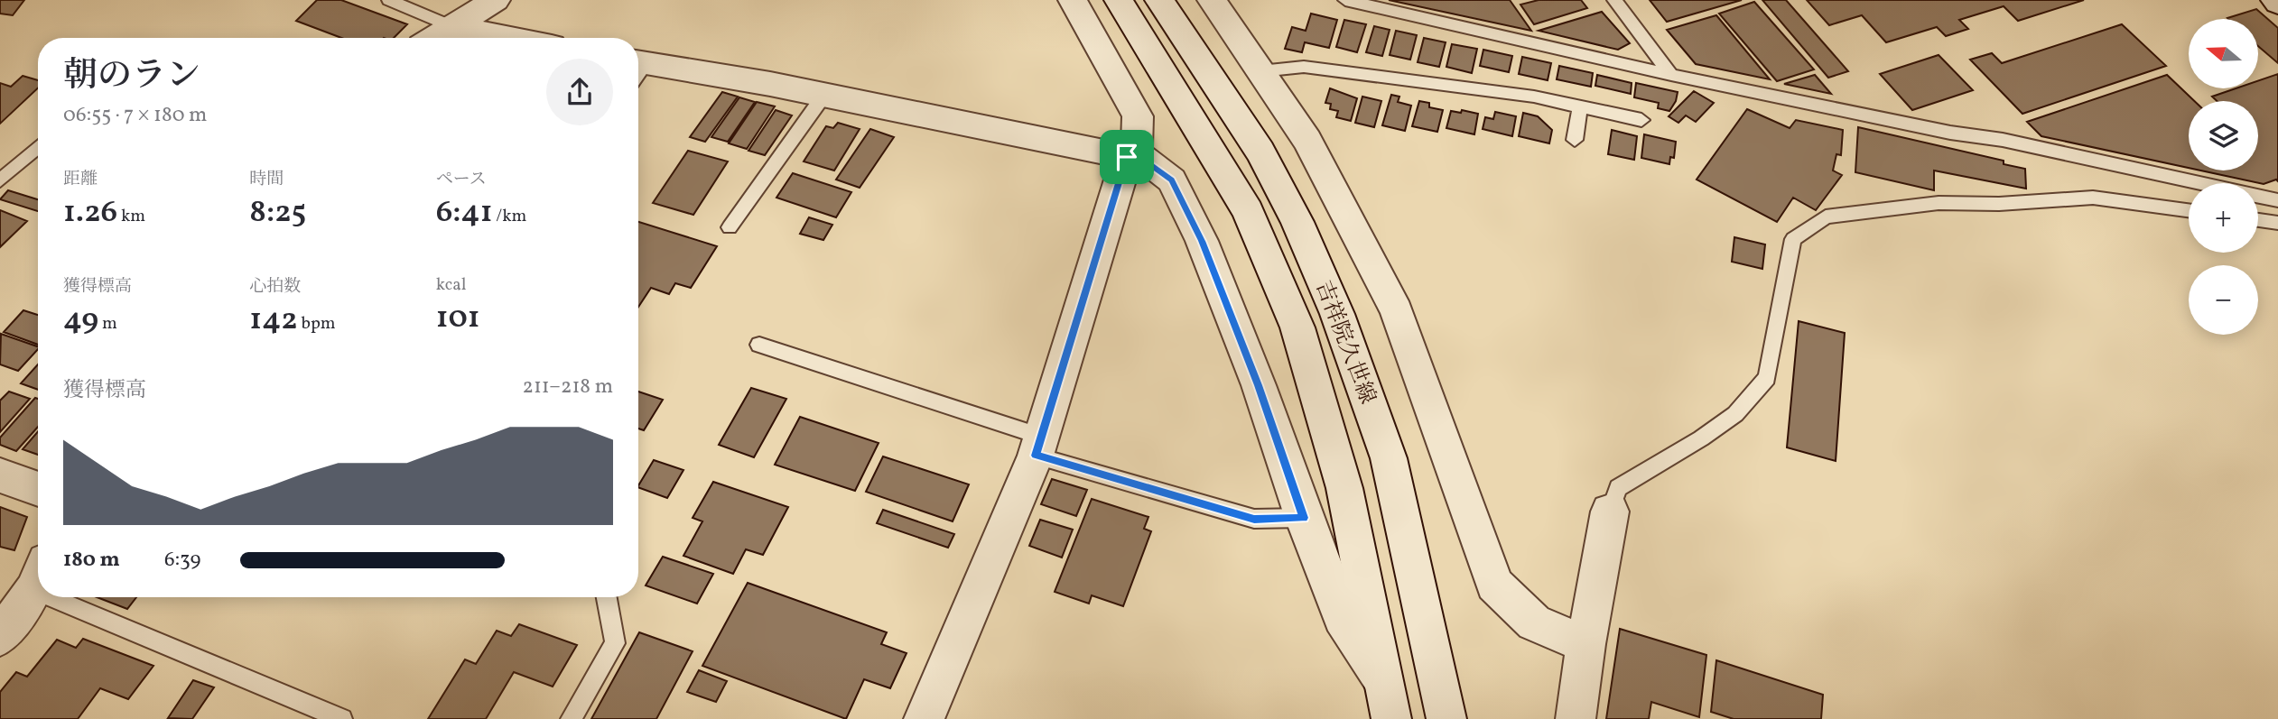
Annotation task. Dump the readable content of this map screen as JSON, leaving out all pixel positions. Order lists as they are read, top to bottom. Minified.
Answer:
{"streets":{"street":["吉祥院久世線"]},"north":"left","page":{"map_buttons":["+","−"],"heading":["朝のラン","06:55 · 7 × 180 m"],"stats":[["距離","1.26 km"],["時間","8:25"],["ペース","6:41 /km"],["獲得標高","49 m"],["心拍数","142 bpm"],["kcal","101"]],"chart":["獲得標高","211–218 m"],"list":[{"name":"180 m","note":"6:39"}]}}
